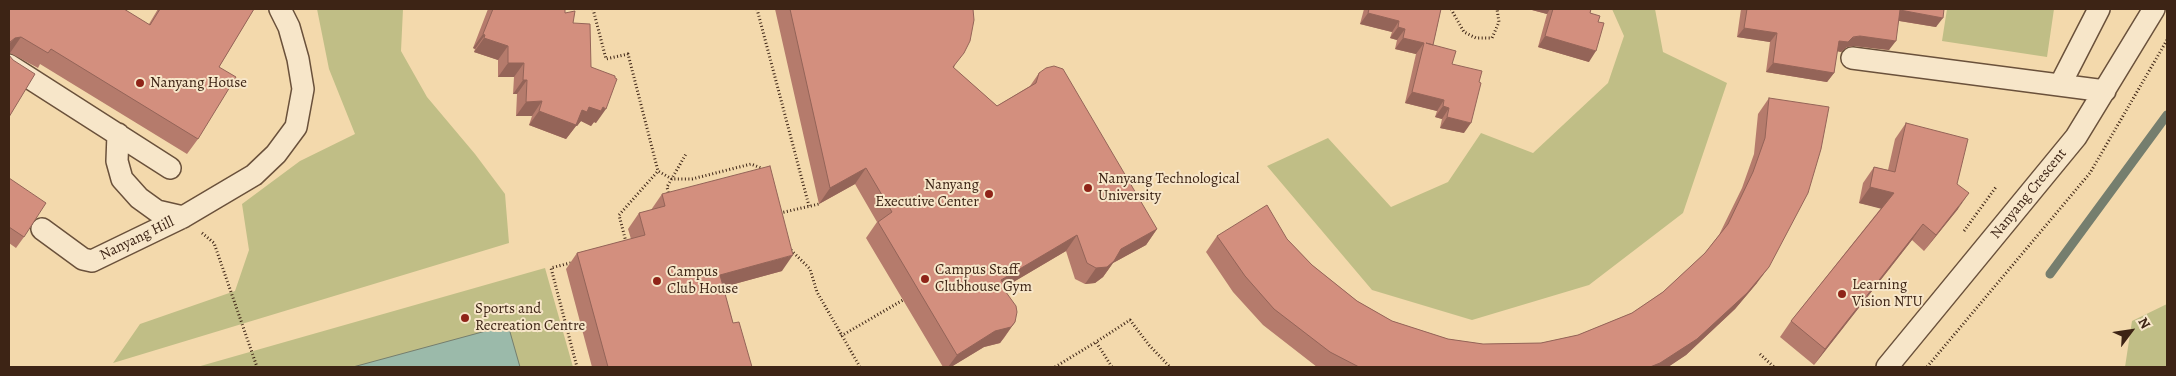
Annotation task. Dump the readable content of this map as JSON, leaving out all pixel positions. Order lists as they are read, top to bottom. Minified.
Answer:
{"streets":{"street":["Nanyang Crescent","Nanyang Hill"]},"places":["Nanyang House","Nanyang Technological University","Nanyang Executive Center","Campus Staff Clubhouse Gym","Campus Club House","Learning Vision NTU","Sports and Recreation Centre"],"north":"top right"}
